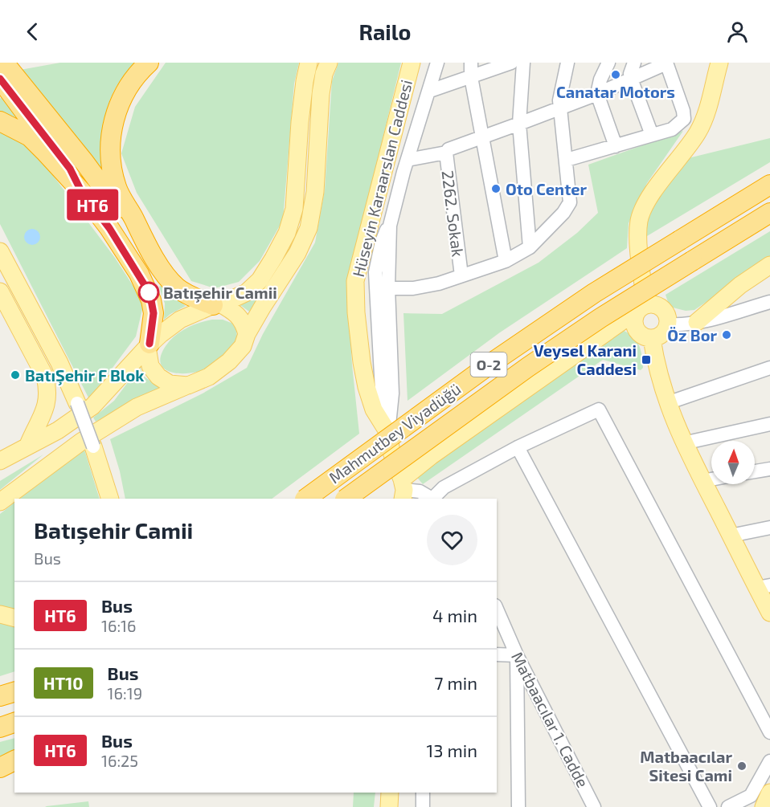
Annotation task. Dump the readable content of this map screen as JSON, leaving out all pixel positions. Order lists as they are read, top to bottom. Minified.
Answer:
{"streets":{"highway":["O-2","Mahmutbey Viyadüğü"],"main road":["Hüseyin Karaarslan Caddesi"],"street":["2262. Sokak","Matbaacılar 1. Cadde"]},"places":{"other":["Canatar Motors","Oto Center","Batışehir Camii","Öz Bor","BatıŞehir F Blok","Matbaacılar Sitesi Cami"],"transit":["Veysel Karani Caddesi"]},"lines":["bus line HT6"],"north":"top","page":{"header":"Railo","on_map":"HT6","heading":["Batışehir Camii","Bus"],"list":[{"mark":"HT6","name":"Bus","note":"16:16","value":"4 min"},{"mark":"HT10","name":"Bus","note":"16:19","value":"7 min"},{"mark":"HT6","name":"Bus","note":"16:25","value":"13 min"}]}}
